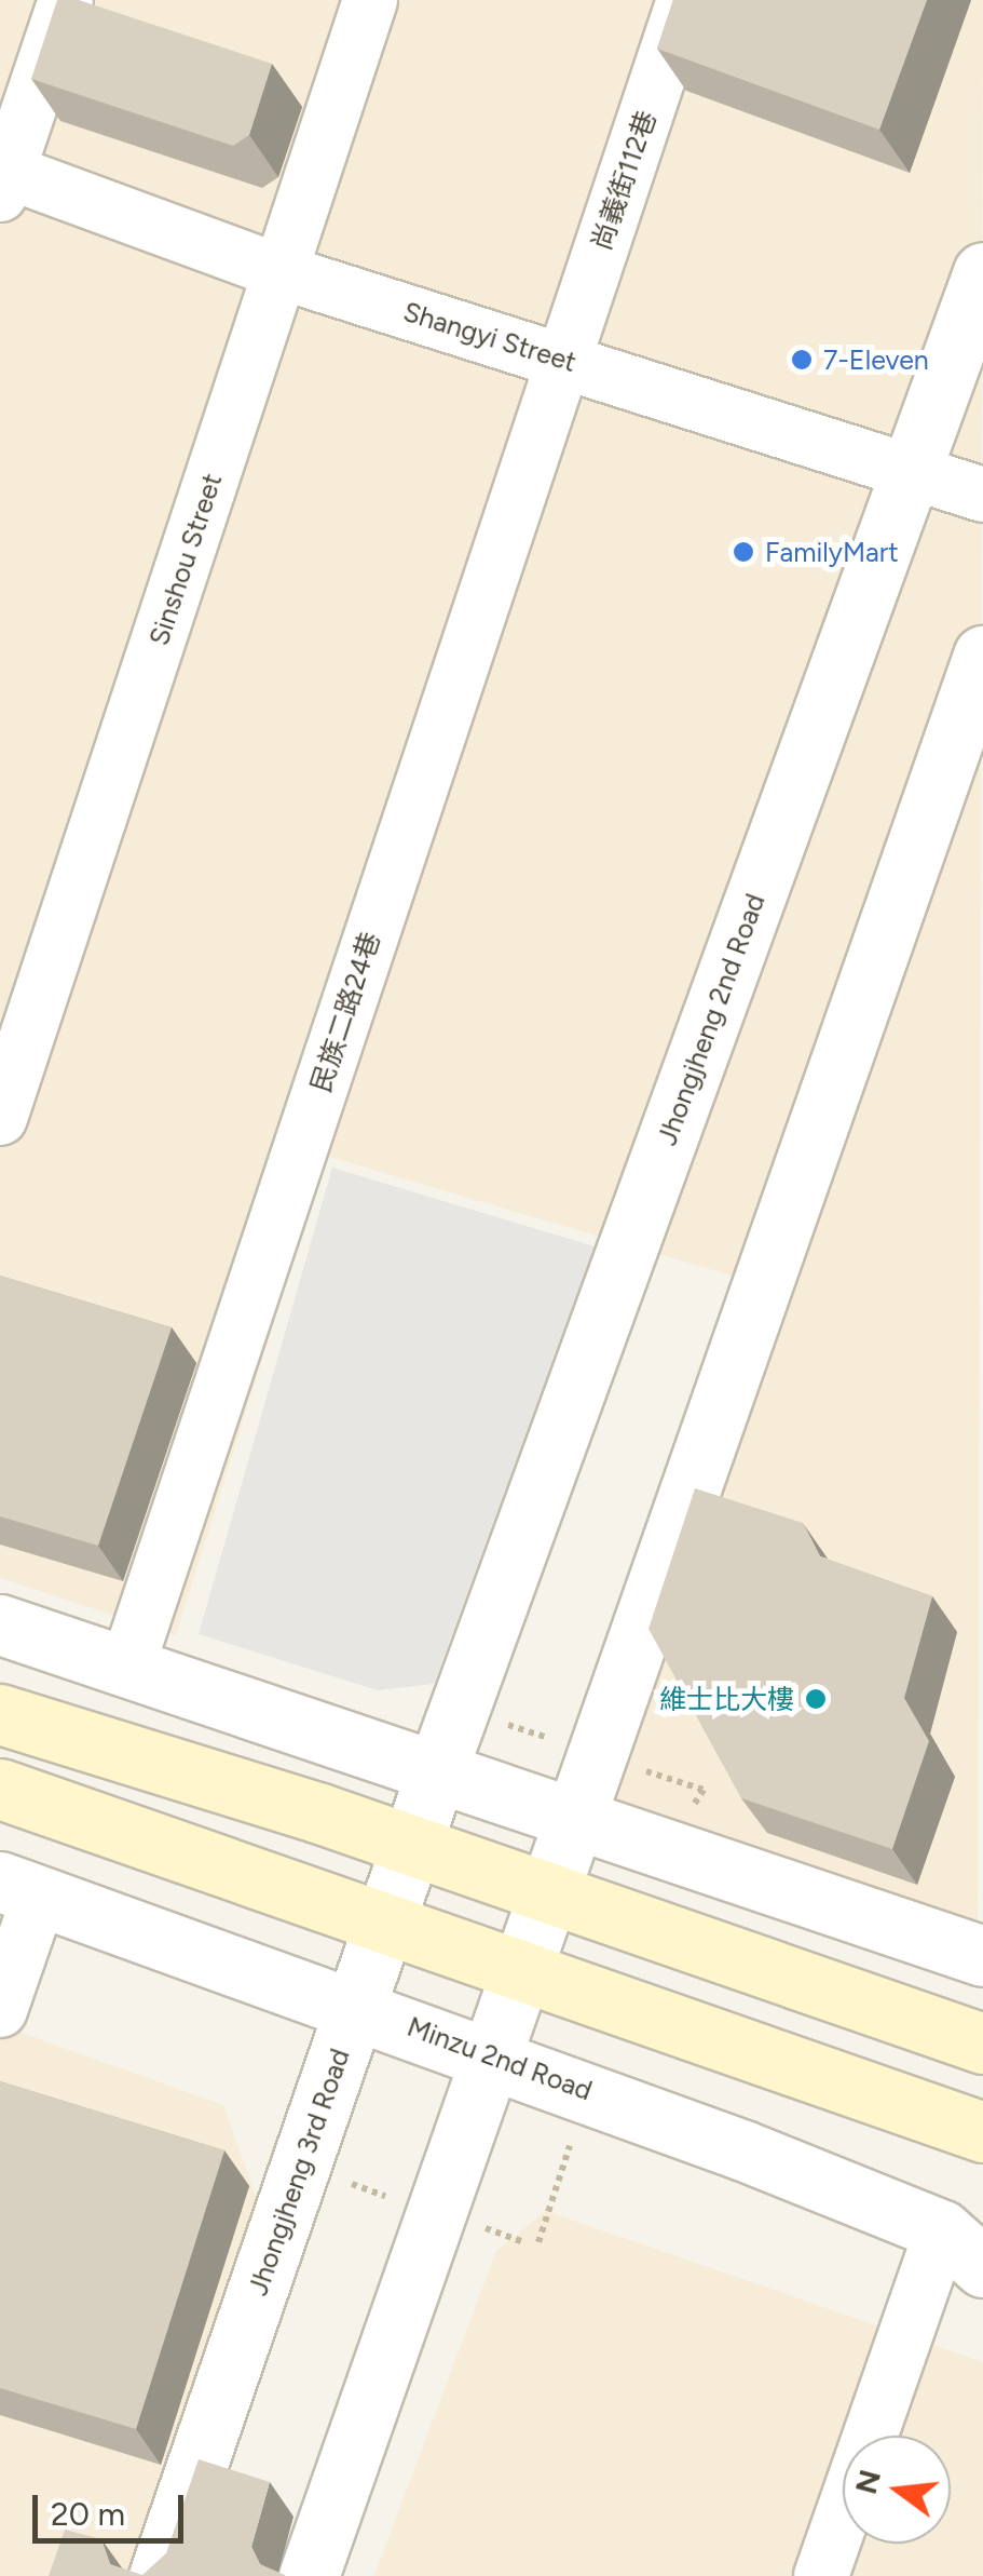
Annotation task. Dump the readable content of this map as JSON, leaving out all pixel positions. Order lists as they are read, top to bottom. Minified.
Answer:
{"streets":{"street":["尚義街112巷","Shangyi Street","Sinshou Street","民族二路24巷","Jhongjheng 2nd Road","Minzu 2nd Road","Jhongjheng 3rd Road"]},"crossings":[["尚義街112巷","Shangyi Street"],["尚義街112巷","民族二路24巷"],["Shangyi Street","Sinshou Street"],["Shangyi Street","民族二路24巷"],["Shangyi Street","Jhongjheng 2nd Road"],["Jhongjheng 2nd Road","Jhongjheng 3rd Road"],["Minzu 2nd Road","Jhongjheng 3rd Road"]],"places":["7-Eleven","FamilyMart","維士比大樓"],"scale_bar":"20 m","north":"left"}
